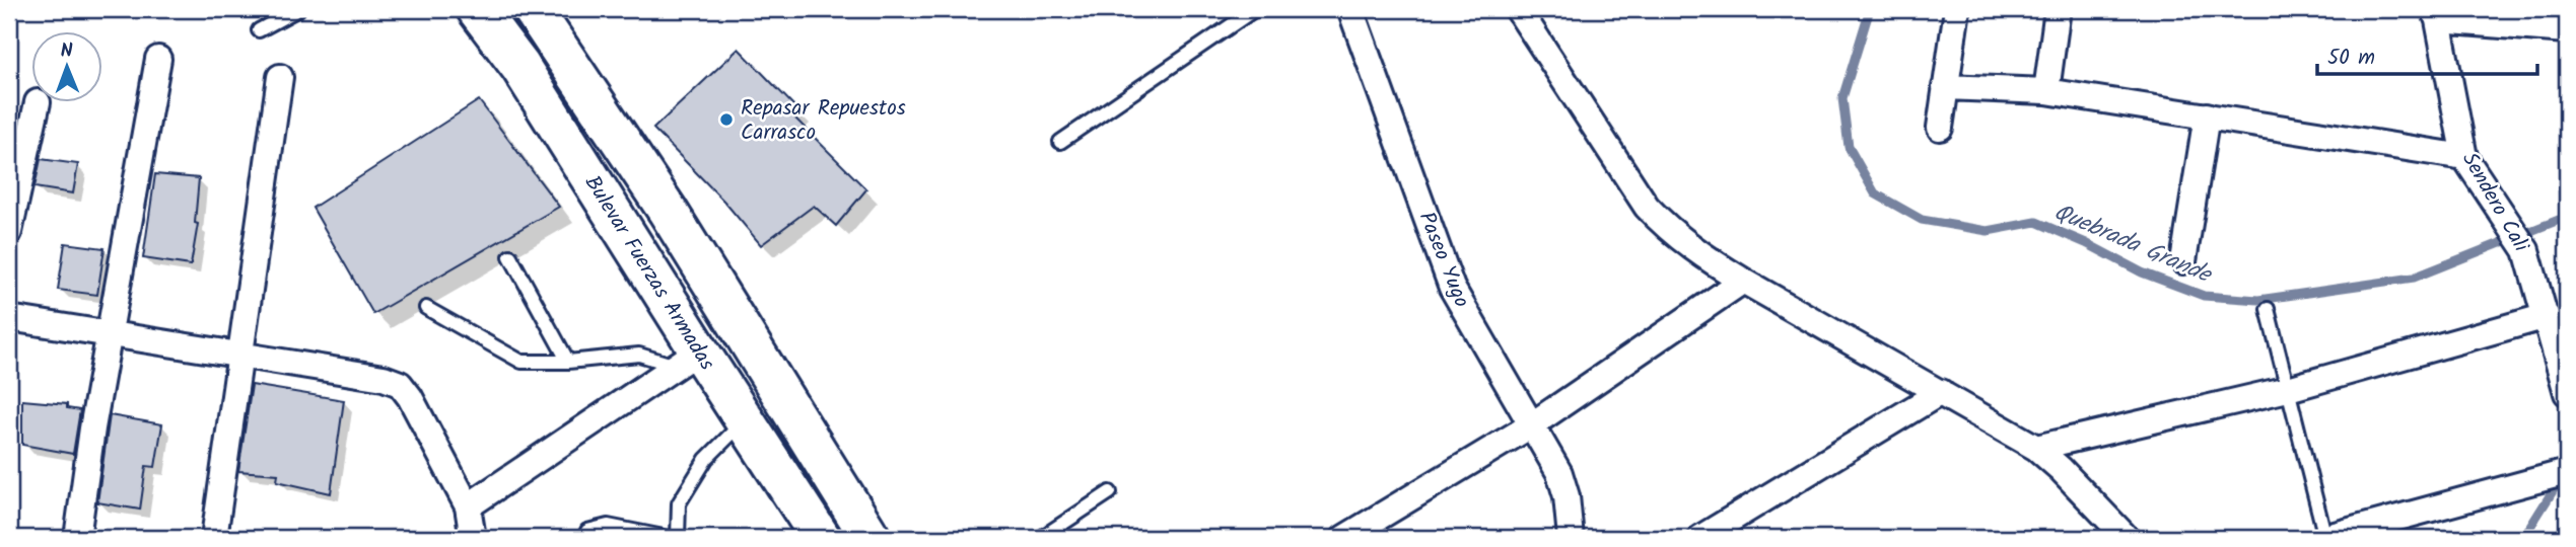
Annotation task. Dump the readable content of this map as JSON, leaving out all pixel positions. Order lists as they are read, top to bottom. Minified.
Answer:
{"streets":{"highway":["Bulevar Fuerzas Armadas"],"street":["Sendero Cali","Paseo Yugo"]},"water":["Quebrada Grande"],"places":["Repasar Repuestos Carrasco"],"scale_bar":"50 m","north":"top"}
